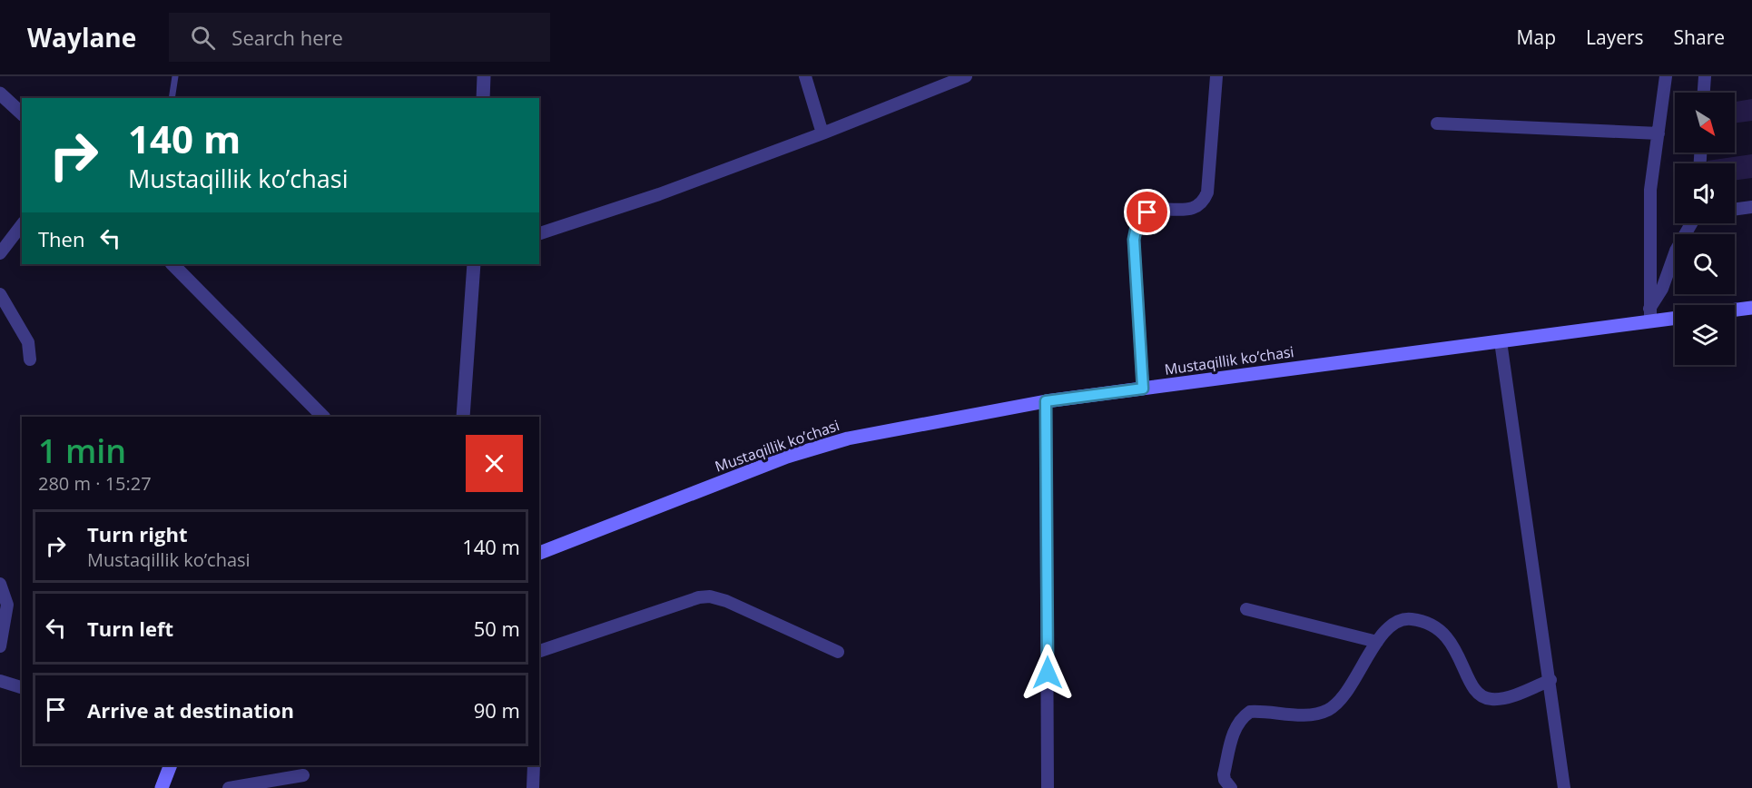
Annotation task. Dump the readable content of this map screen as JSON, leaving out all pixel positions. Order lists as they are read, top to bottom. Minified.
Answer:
{"streets":{"main road":["Mustaqillik ko’chasi"]},"north":"bottom right","page":{"header":"Waylane","search":"Search here","nav":["Map","Layers","Share"],"turn":["140 m","Mustaqillik ko’chasi"],"then":"Then","heading":["1 min","280 m · 15:27"],"list":[{"name":"Turn right","note":"Mustaqillik ko’chasi","value":"140 m"},{"name":"Turn left","value":"50 m"},{"name":"Arrive at destination","value":"90 m"}]}}
